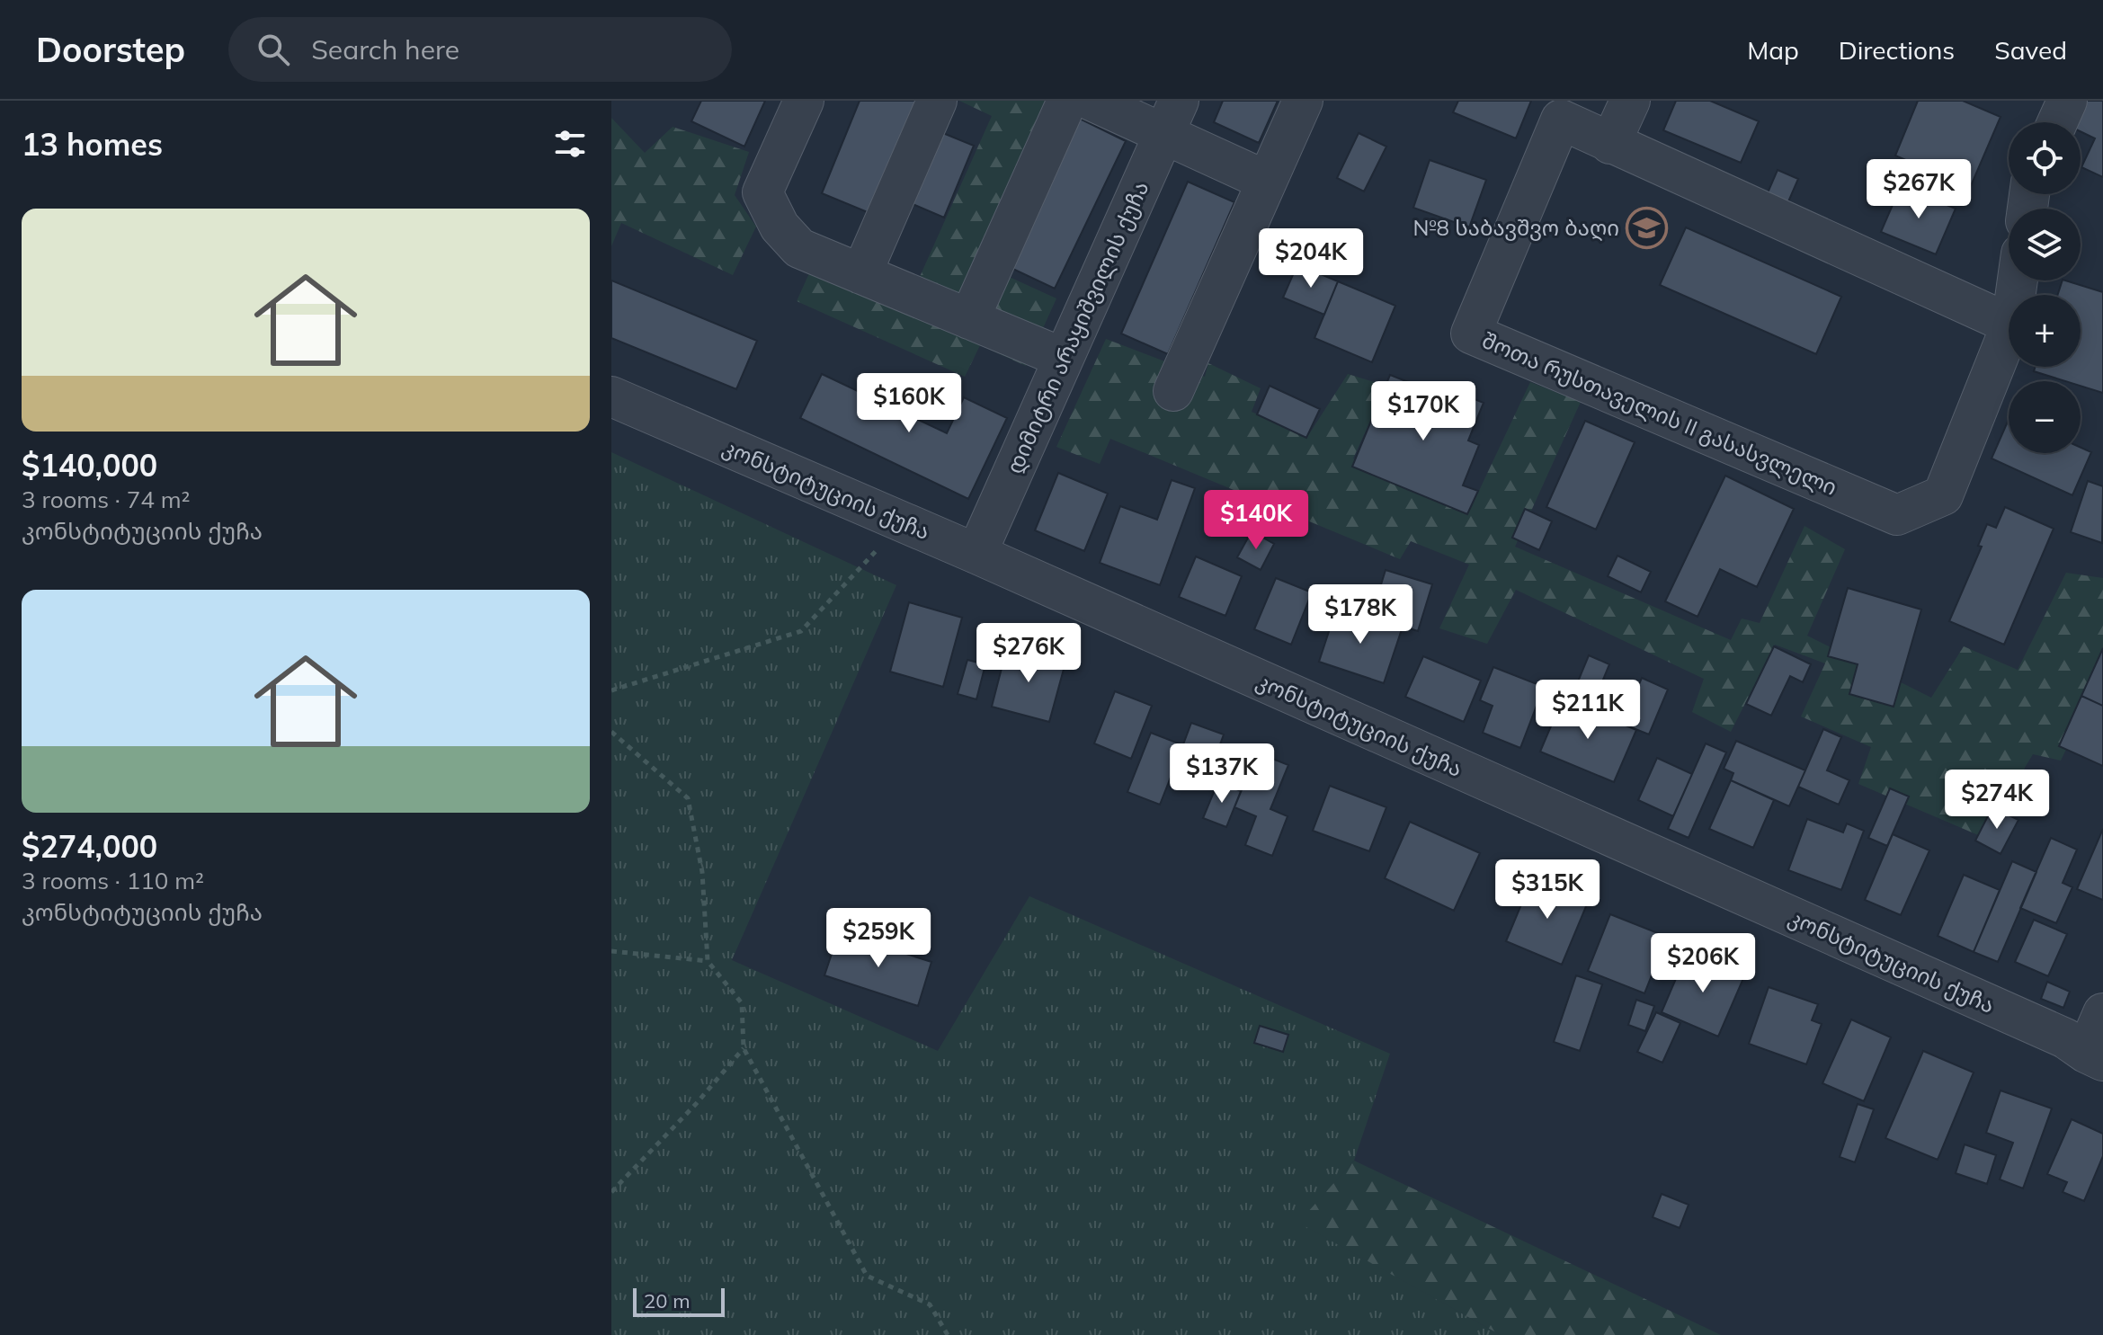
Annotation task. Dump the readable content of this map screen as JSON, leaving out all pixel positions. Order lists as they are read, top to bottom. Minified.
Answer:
{"streets":{"street":["დიმიტრი არაყიშვილის ქუჩა","შოთა რუსთაველის II გასასვლელი","კონსტიტუციის ქუჩა"]},"crossings":[["დიმიტრი არაყიშვილის ქუჩა","კონსტიტუციის ქუჩა"]],"places":{"school or university":["№8 საბავშვო ბაღი"]},"scale_bar":"20 m","page":{"header":"Doorstep","search":"Search here","nav":["Map","Directions","Saved"],"heading":"13 homes","map_buttons":["+","−"],"price":["$267K","$204K","$160K","$170K","$140K","$178K","$276K","$211K","$137K","$274K","$315K","$259K","$206K"],"list":[{"name":"$140,000","note":"3 rooms · 74 m² · კონსტიტუციის ქუჩა"},{"name":"$274,000","note":"3 rooms · 110 m² · კონსტიტუციის ქუჩა"}],"scale":"20 m"}}
